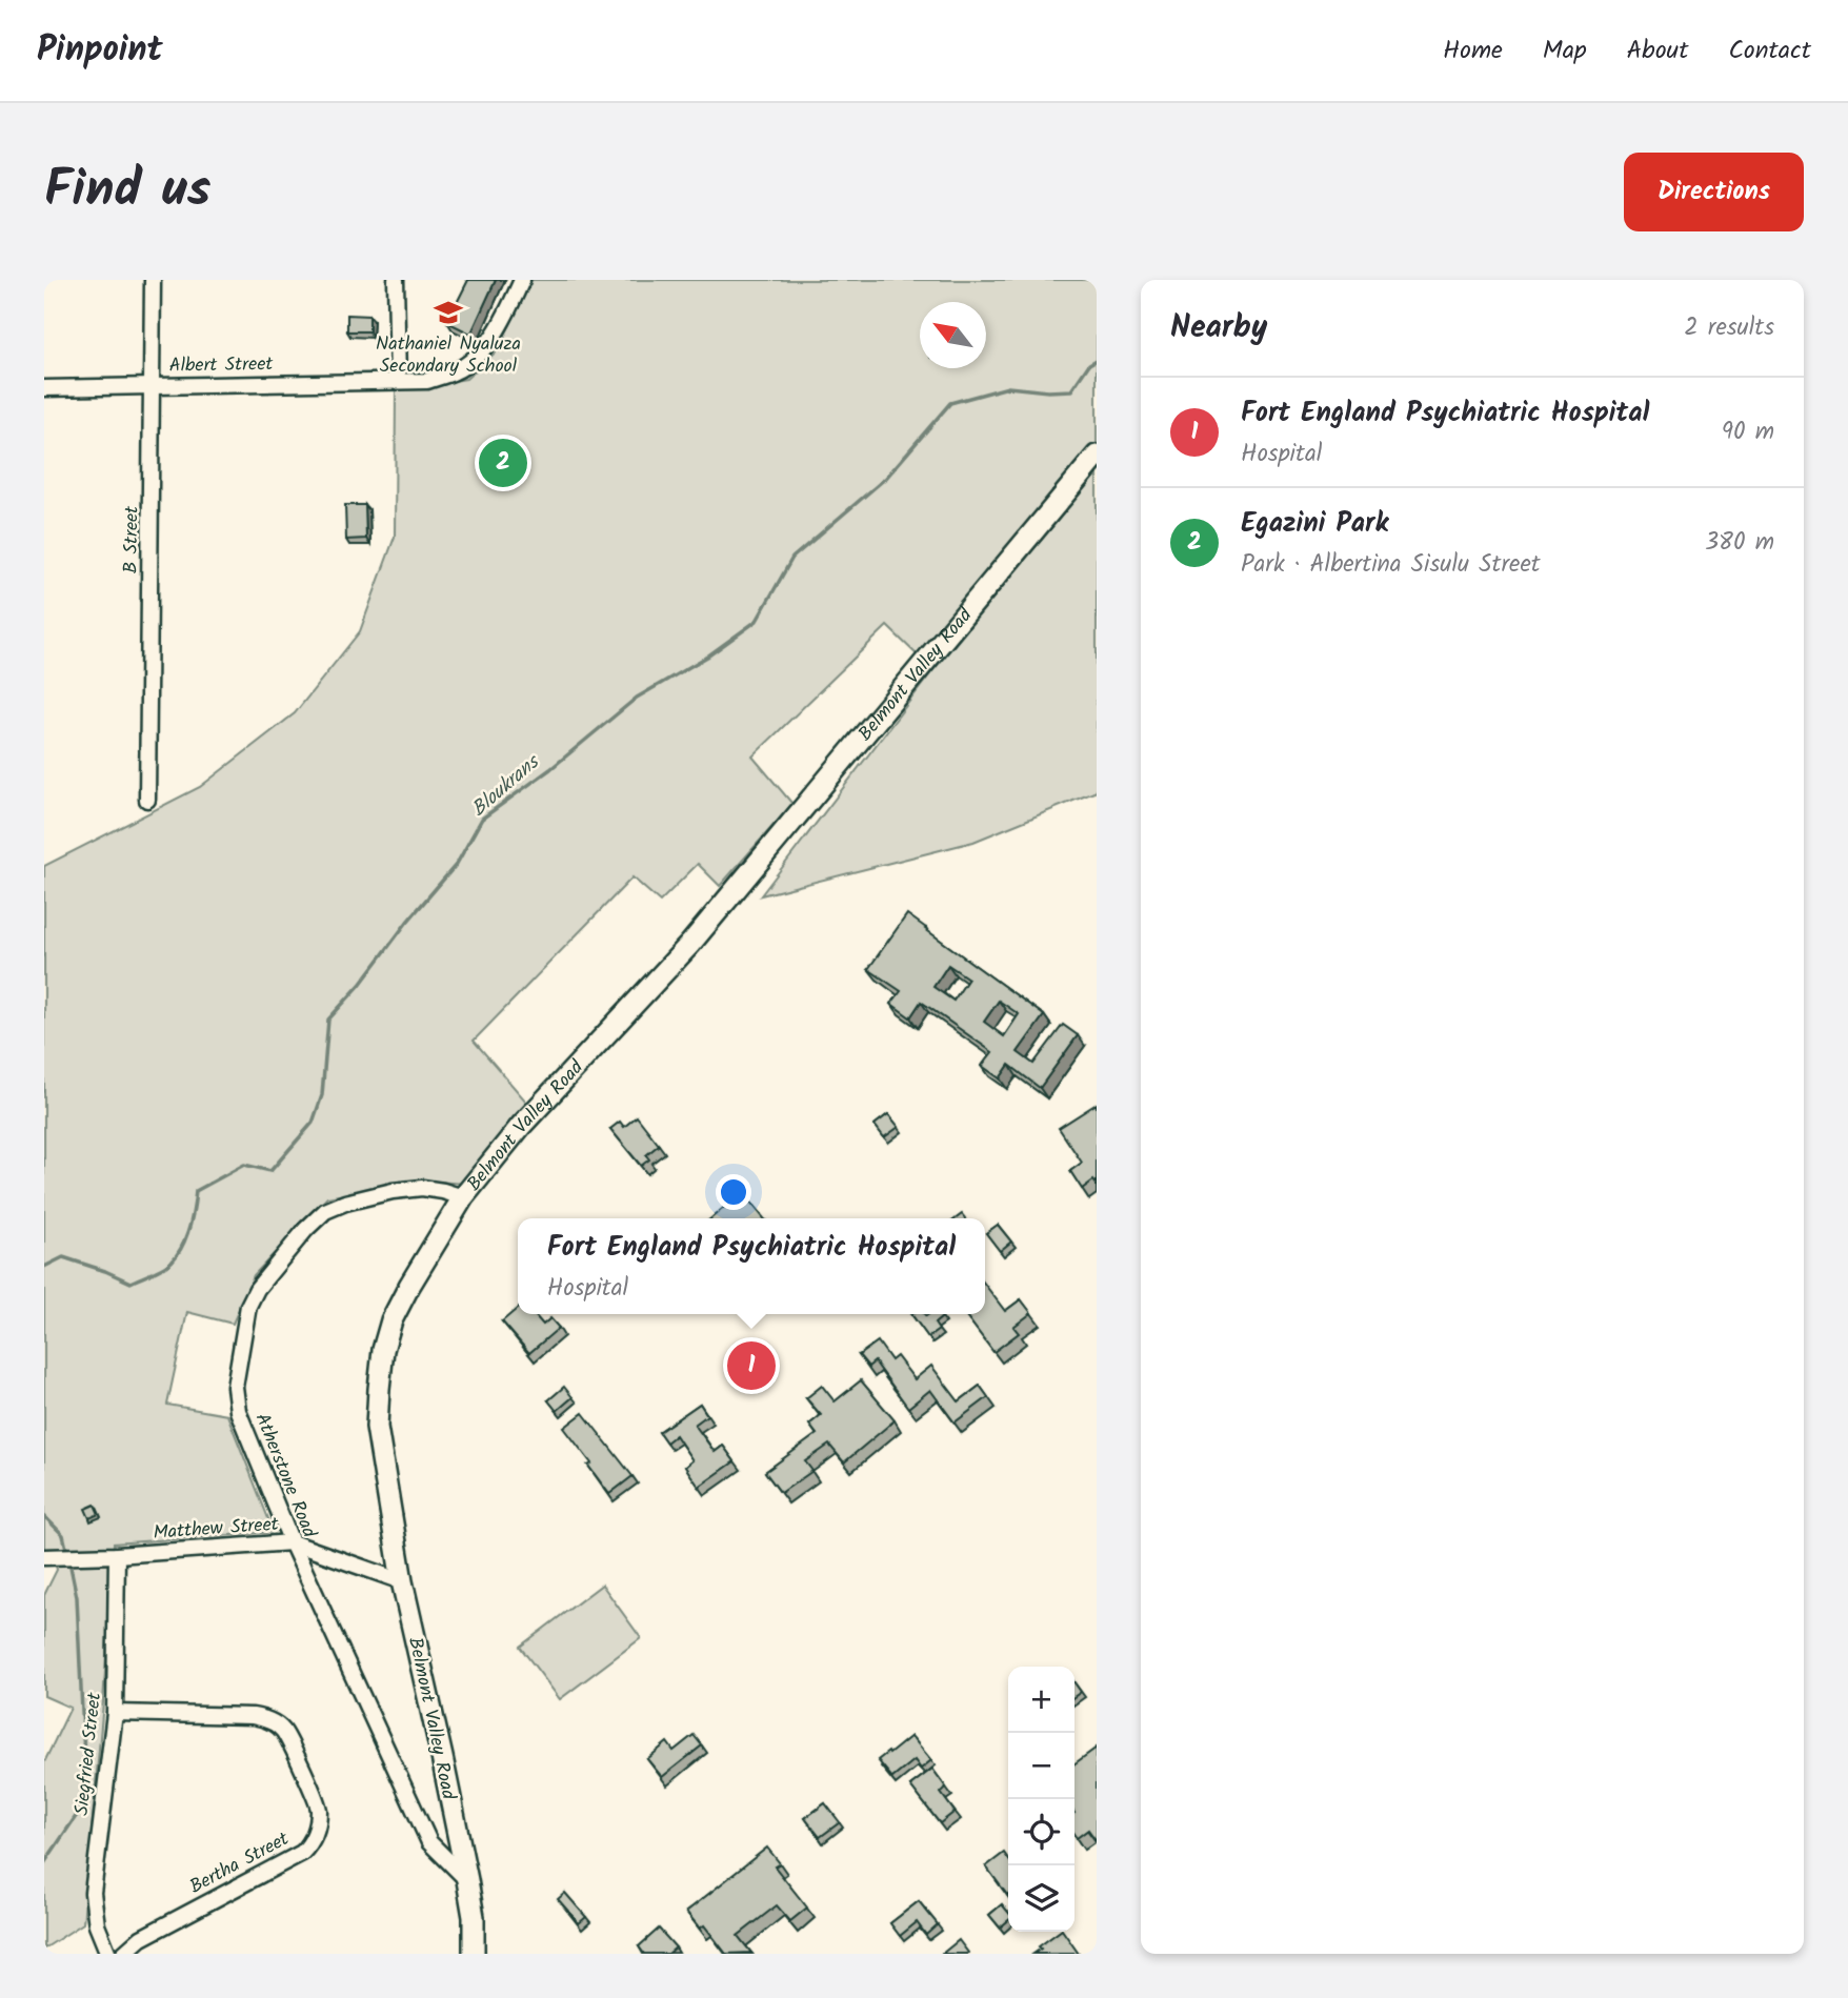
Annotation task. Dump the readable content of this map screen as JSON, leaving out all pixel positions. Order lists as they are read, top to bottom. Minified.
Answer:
{"streets":{"street":["Albert Street","B Street","Belmont Valley Road","Atherstone Road","Matthew Street","Siegfried Street","Bertha Street"]},"crossings":[["Albert Street","B Street"],["Belmont Valley Road","Atherstone Road"],["Belmont Valley Road","Matthew Street"],["Atherstone Road","Matthew Street"],["Matthew Street","Siegfried Street"],["Siegfried Street","Bertha Street"]],"water":["Bloukrans"],"places":{"school or university":["Nathaniel Nyaluza Secondary School"]},"north":"top left","page":{"header":"Pinpoint","nav":["Home","Map","About","Contact"],"title":"Find us","buttons":"Directions","heading":["Nearby","2 results"],"list":[{"mark":"1","name":"Fort England Psychiatric Hospital","note":"Hospital","value":"90 m"},{"mark":"2","name":"Egazini Park","note":"Park · Albertina Sisulu Street","value":"380 m"}],"pins":["2","1"],"popup":["Fort England Psychiatric Hospital","Hospital"],"map_buttons":["+","−"]}}
